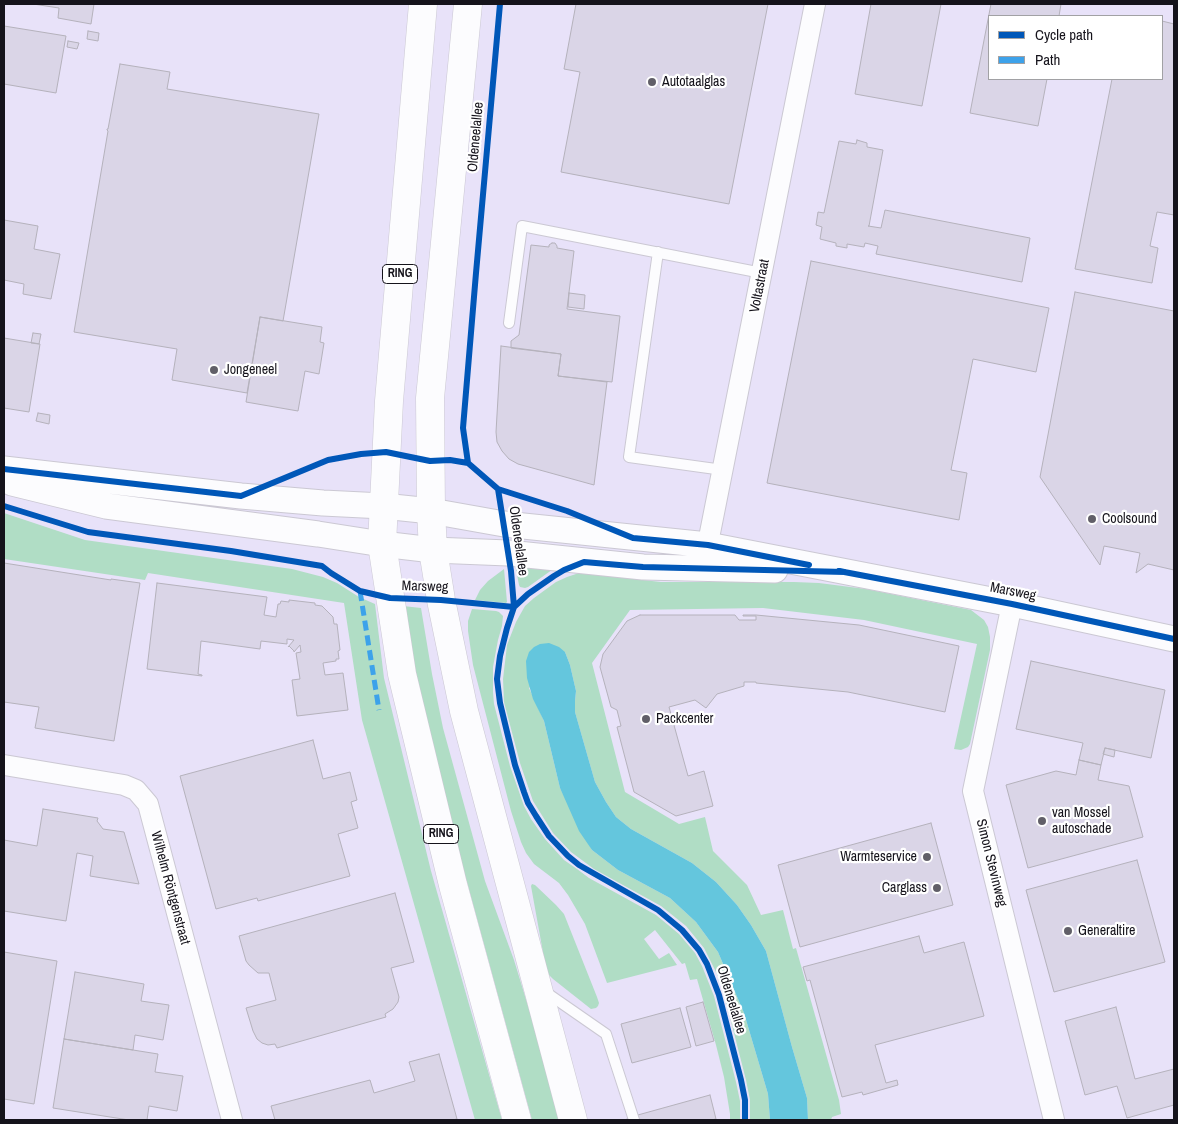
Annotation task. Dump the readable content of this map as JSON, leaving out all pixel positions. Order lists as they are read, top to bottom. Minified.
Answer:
{"streets":{"main road":["Oldeneelallee","RING"],"street":["Voltastraat","Marsweg","Simon Stevinweg","Wilhelm Röntgenstraat"]},"crossings":[["Oldeneelallee","Marsweg"],["RING","Marsweg"],["Voltastraat","Marsweg"],["Marsweg","Simon Stevinweg"]],"places":["Autotaalglas","Jongeneel","Coolsound","Packcenter","van Mossel autoschade","Warmteservice","Carglass","Generaltire"],"legend":["Cycle path","Path"]}
